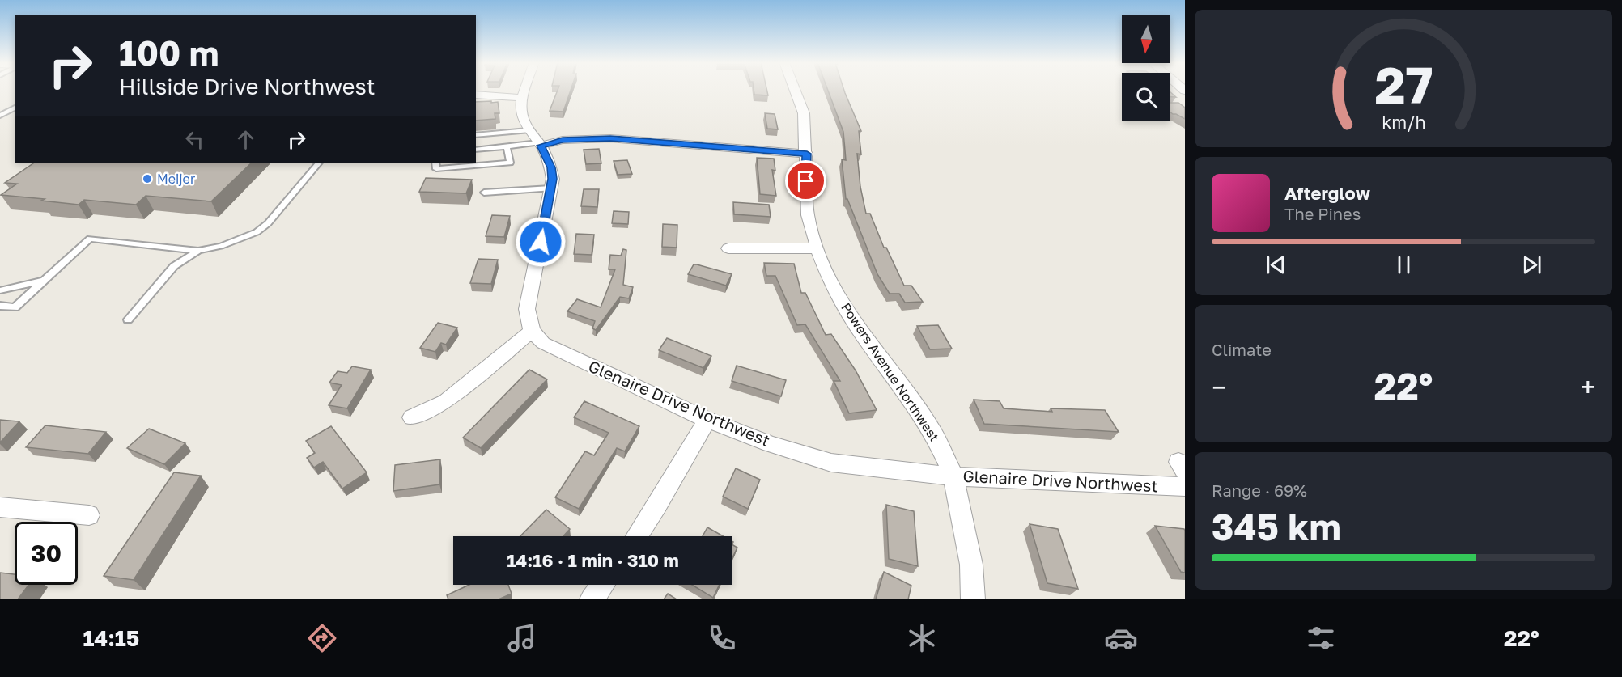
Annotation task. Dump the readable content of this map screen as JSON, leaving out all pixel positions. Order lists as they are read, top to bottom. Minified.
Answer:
{"streets":{"street":["Powers Avenue Northwest","Glenaire Drive Northwest"]},"crossings":[["Powers Avenue Northwest","Glenaire Drive Northwest"]],"places":["Meijer"],"north":"bottom","page":{"turn":["100 m","Hillside Drive Northwest"],"song":["Afterglow","The Pines"],"tile":["Climate",["Range · 69%","345 km"]],"heat":["−","22°","+"],"limit":"30","trip":"14:16 · 1 min · 310 m","tabs":["14:15","22°"],"gauge":["27","km/h"]}}
